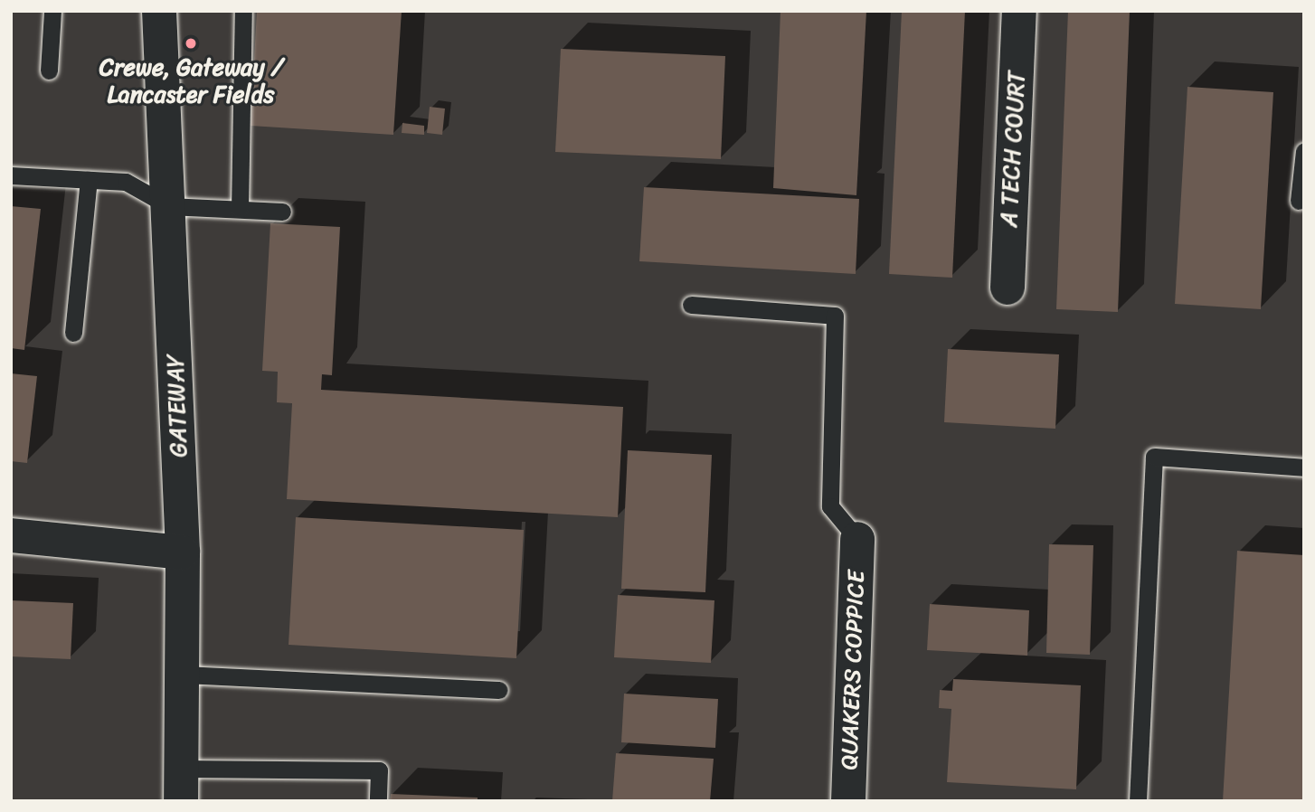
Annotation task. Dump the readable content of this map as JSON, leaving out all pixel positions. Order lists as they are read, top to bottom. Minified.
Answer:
{"streets":{"street":["A TECH COURT","GATEWAY","QUAKERS COPPICE"]},"places":["Crewe, Gateway / Lancaster Fields"]}
